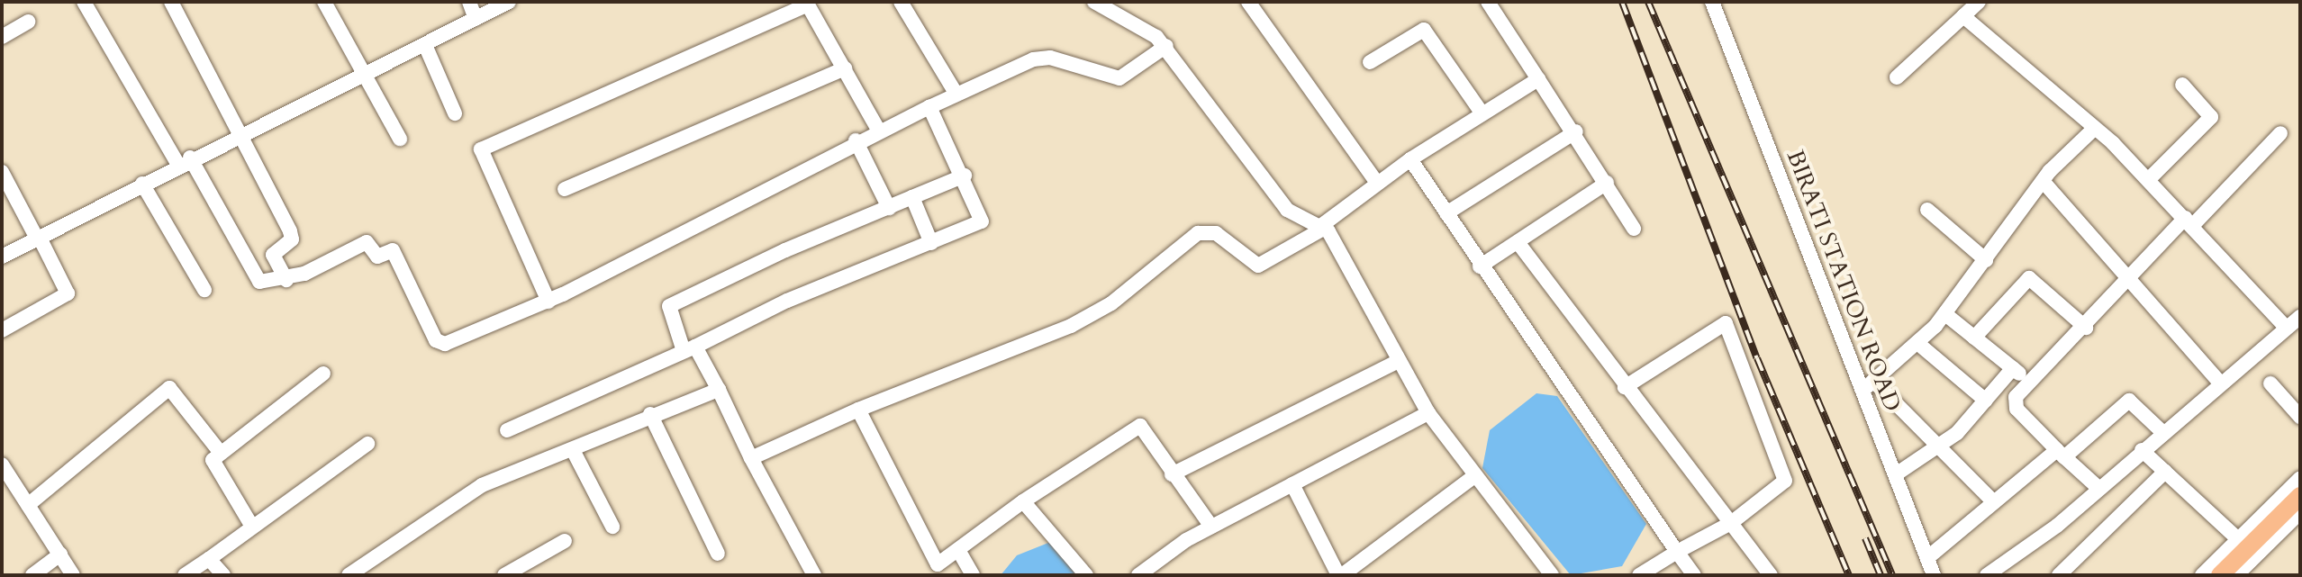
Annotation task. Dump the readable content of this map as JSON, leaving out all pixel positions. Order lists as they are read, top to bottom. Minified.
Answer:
{"streets":{"street":["BIRATI STATION ROAD"]}}
